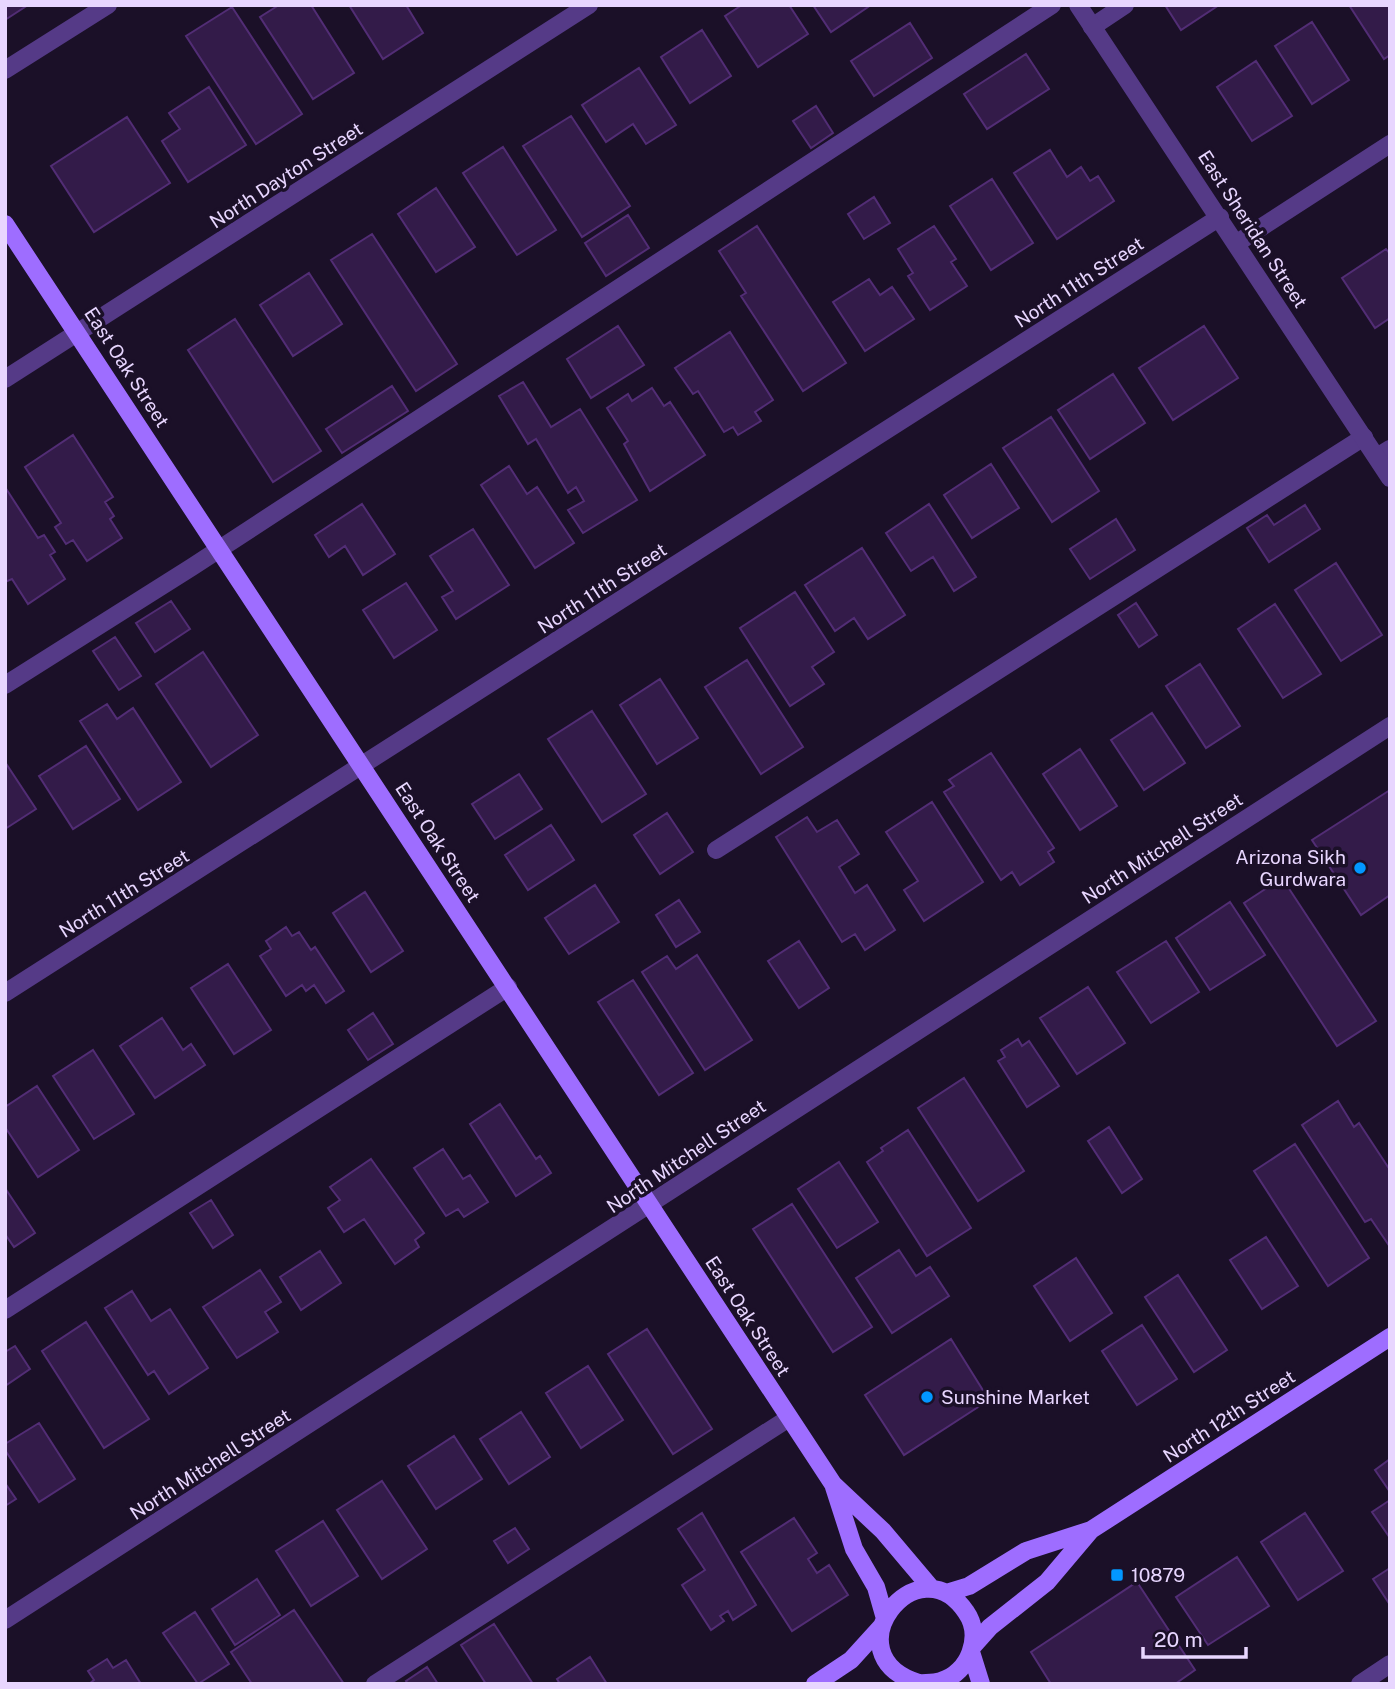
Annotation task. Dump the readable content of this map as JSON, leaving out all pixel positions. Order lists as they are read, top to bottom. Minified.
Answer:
{"streets":{"street":["North Dayton Street","East Sheridan Street","North 11th Street","East Oak Street","North Mitchell Street","North 12th Street"]},"crossings":[["North Dayton Street","East Oak Street"],["East Sheridan Street","North 11th Street"],["North 11th Street","East Oak Street"],["East Oak Street","North Mitchell Street"],["East Oak Street","North 12th Street"]],"places":{"other":["Arizona Sikh Gurdwara","Sunshine Market"],"transit":["10879"]},"scale_bar":"20 m"}
